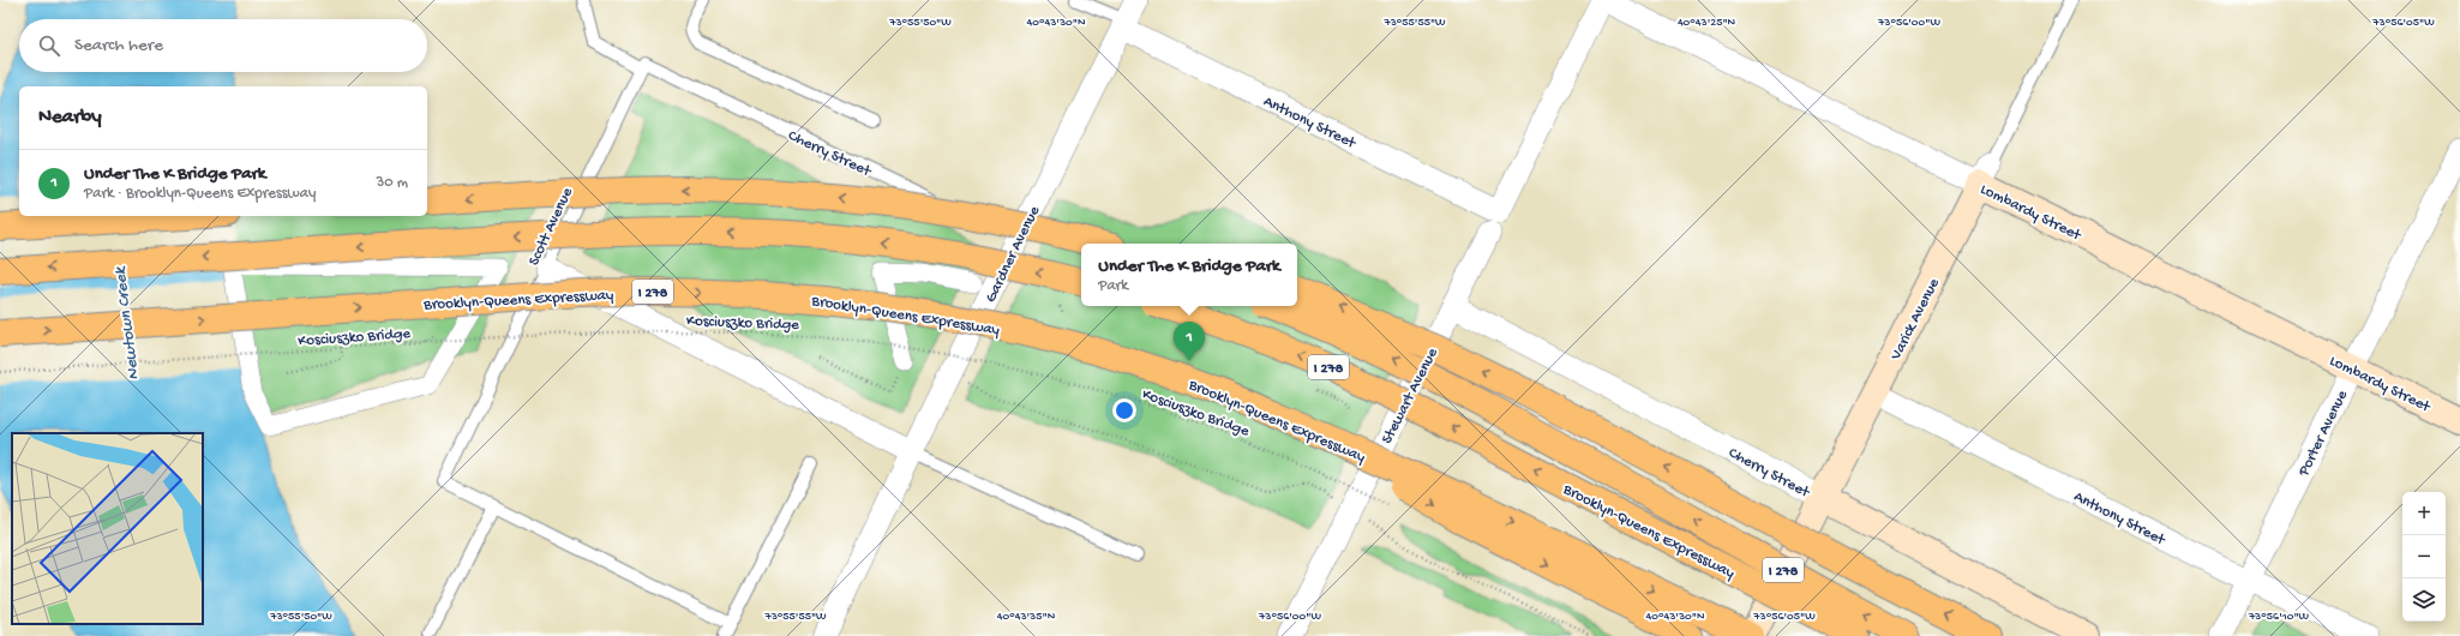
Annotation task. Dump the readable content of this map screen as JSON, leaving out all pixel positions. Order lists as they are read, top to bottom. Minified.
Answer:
{"streets":{"highway":["I 278","Brooklyn-Queens Expressway"],"main road":["Cherry Street","Lombardy Street","Varick Avenue"],"street":["Anthony Street","Gardner Avenue","Stewart Avenue","Porter Avenue"],"lane":["Scott Avenue"],"path":["Kosciuszko Bridge"]},"crossings":[["Anthony Street","Gardner Avenue"],["Anthony Street","Varick Avenue"],["Anthony Street","Stewart Avenue"],["Anthony Street","Porter Avenue"],["Cherry Street","Scott Avenue"],["Cherry Street","Gardner Avenue"],["Cherry Street","Varick Avenue"],["Cherry Street","Stewart Avenue"],["Lombardy Street","Varick Avenue"],["Lombardy Street","Stewart Avenue"],["Lombardy Street","Porter Avenue"],["I 278","Brooklyn-Queens Expressway"],["Brooklyn-Queens Expressway","Varick Avenue"]],"water":["Newtown Creek"],"page":{"search":"Search here","heading":"Nearby","list":[{"mark":"1","name":"Under The K Bridge Park","note":"Park · Brooklyn-Queens Expressway","value":"30 m"}],"popup":["Under The K Bridge Park","Park"],"pins":"1","map_buttons":["+","−"]},"coordinates":["73°55'50\"W","40°43'30\"N","73°55'55\"W","40°43'25\"N","73°56'00\"W","73°56'05\"W","73°56'10\"W","40°43'35\"N"]}
